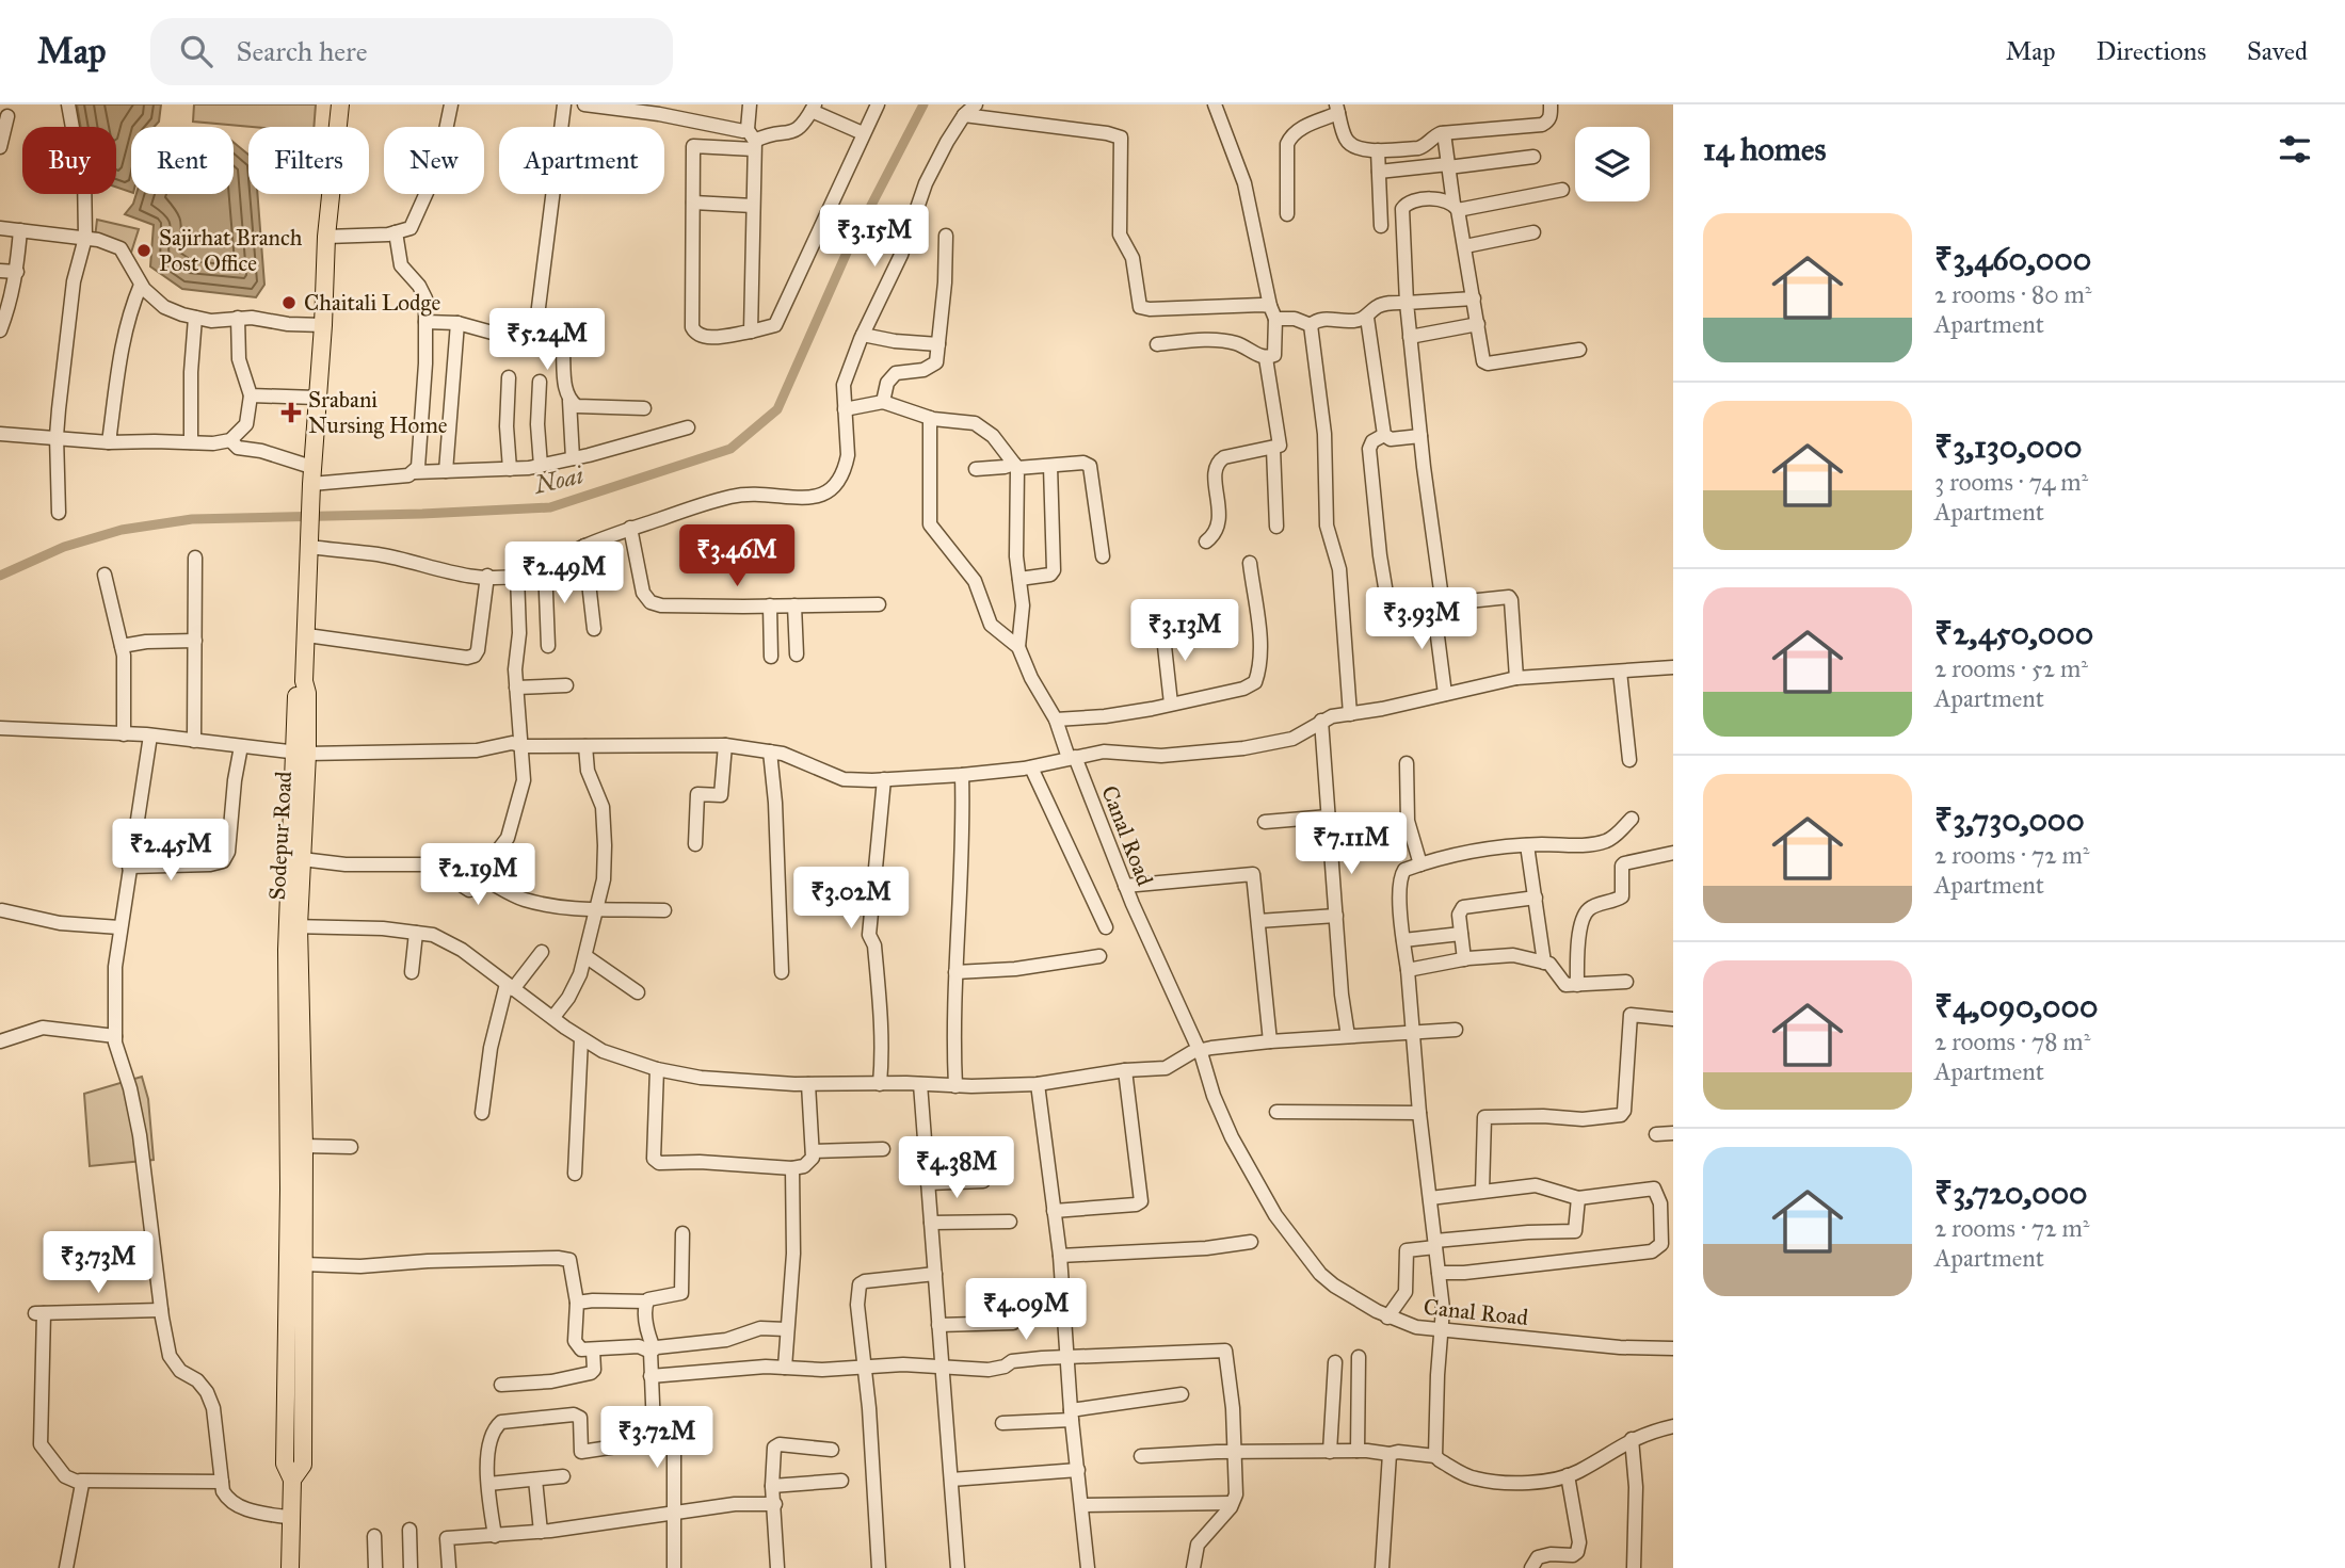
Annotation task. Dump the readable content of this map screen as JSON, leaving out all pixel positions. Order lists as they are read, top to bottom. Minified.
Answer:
{"streets":{"main road":["Sodepur Road"],"street":["Canal Road"]},"water":["Noai"],"places":{"other":["Sajirhat Branch Post Office","Chaitali Lodge"],"health":["Srabani Nursing Home"]},"page":{"header":"Map","search":"Search here","nav":["Map","Directions","Saved"],"heading":"14 homes","chip":["Buy","Rent","Filters","New","Apartment"],"list":[{"name":"₹3,460,000","note":"2 rooms · 80 m² · Apartment"},{"name":"₹3,130,000","note":"3 rooms · 74 m² · Apartment"},{"name":"₹2,450,000","note":"2 rooms · 52 m² · Apartment"},{"name":"₹3,730,000","note":"2 rooms · 72 m² · Apartment"},{"name":"₹4,090,000","note":"2 rooms · 78 m² · Apartment"},{"name":"₹3,720,000","note":"2 rooms · 72 m² · Apartment"}],"price":["₹3.15M","₹5.24M","₹3.46M","₹2.49M","₹3.93M","₹3.13M","₹7.11M","₹2.45M","₹2.19M","₹3.02M","₹4.38M","₹3.73M","₹4.09M","₹3.72M"]}}
